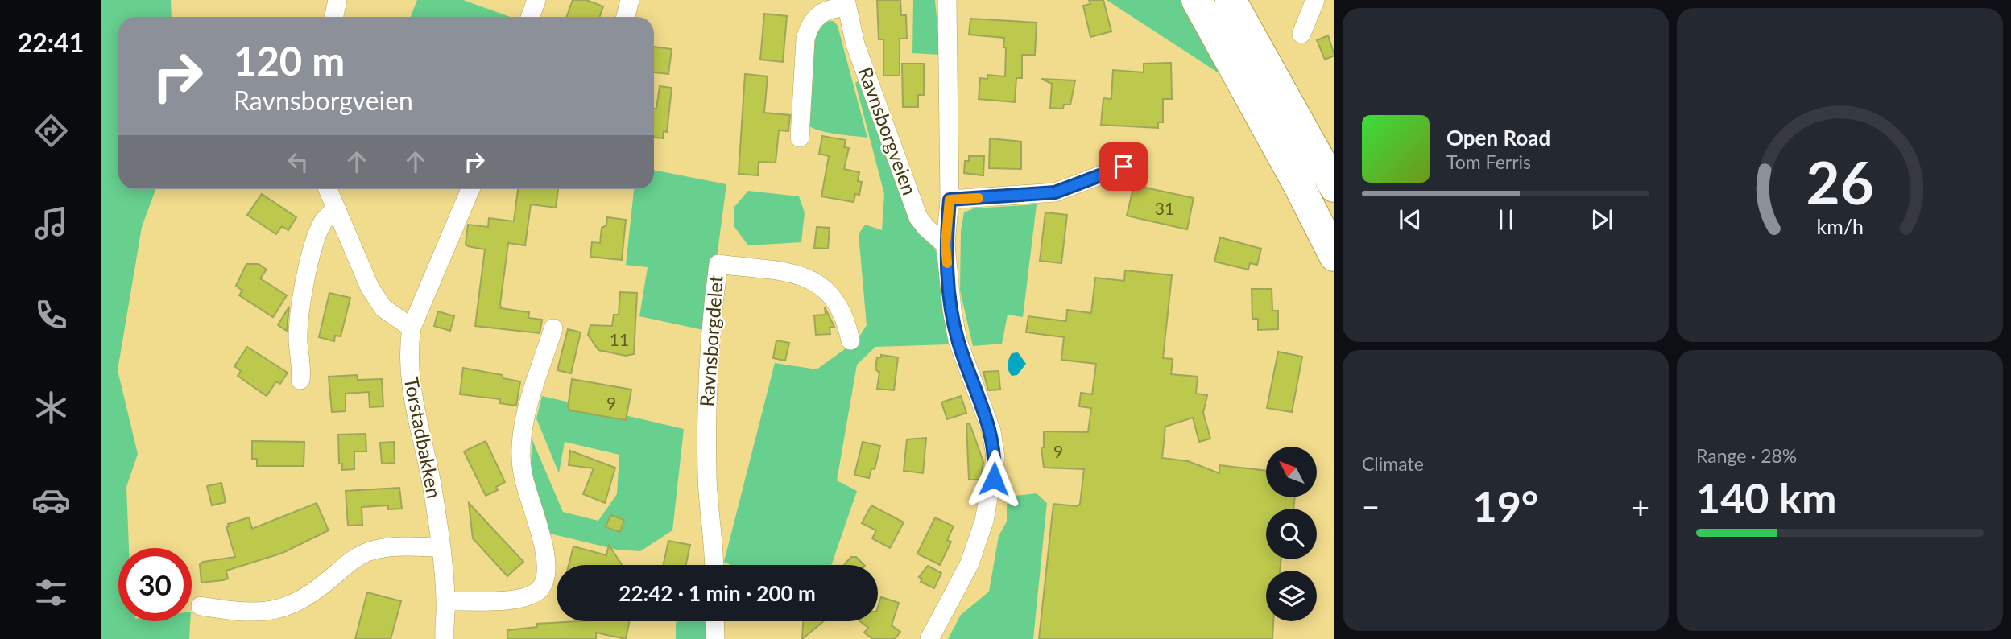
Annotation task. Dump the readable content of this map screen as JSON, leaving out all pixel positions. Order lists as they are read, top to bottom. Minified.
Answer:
{"streets":{"street":["Ravnsborgveien","Ravnsborgdelet","Torstadbakken"]},"house_numbers":["31","11","9","9"],"north":"top left","page":{"tabs":"22:41","turn":["120 m","Ravnsborgveien"],"song":["Open Road","Tom Ferris"],"tile":["Climate",["Range · 28%","140 km"]],"heat":["−","19°","+"],"limit":"30","trip":"22:42 · 1 min · 200 m","gauge":["26","km/h"]}}
